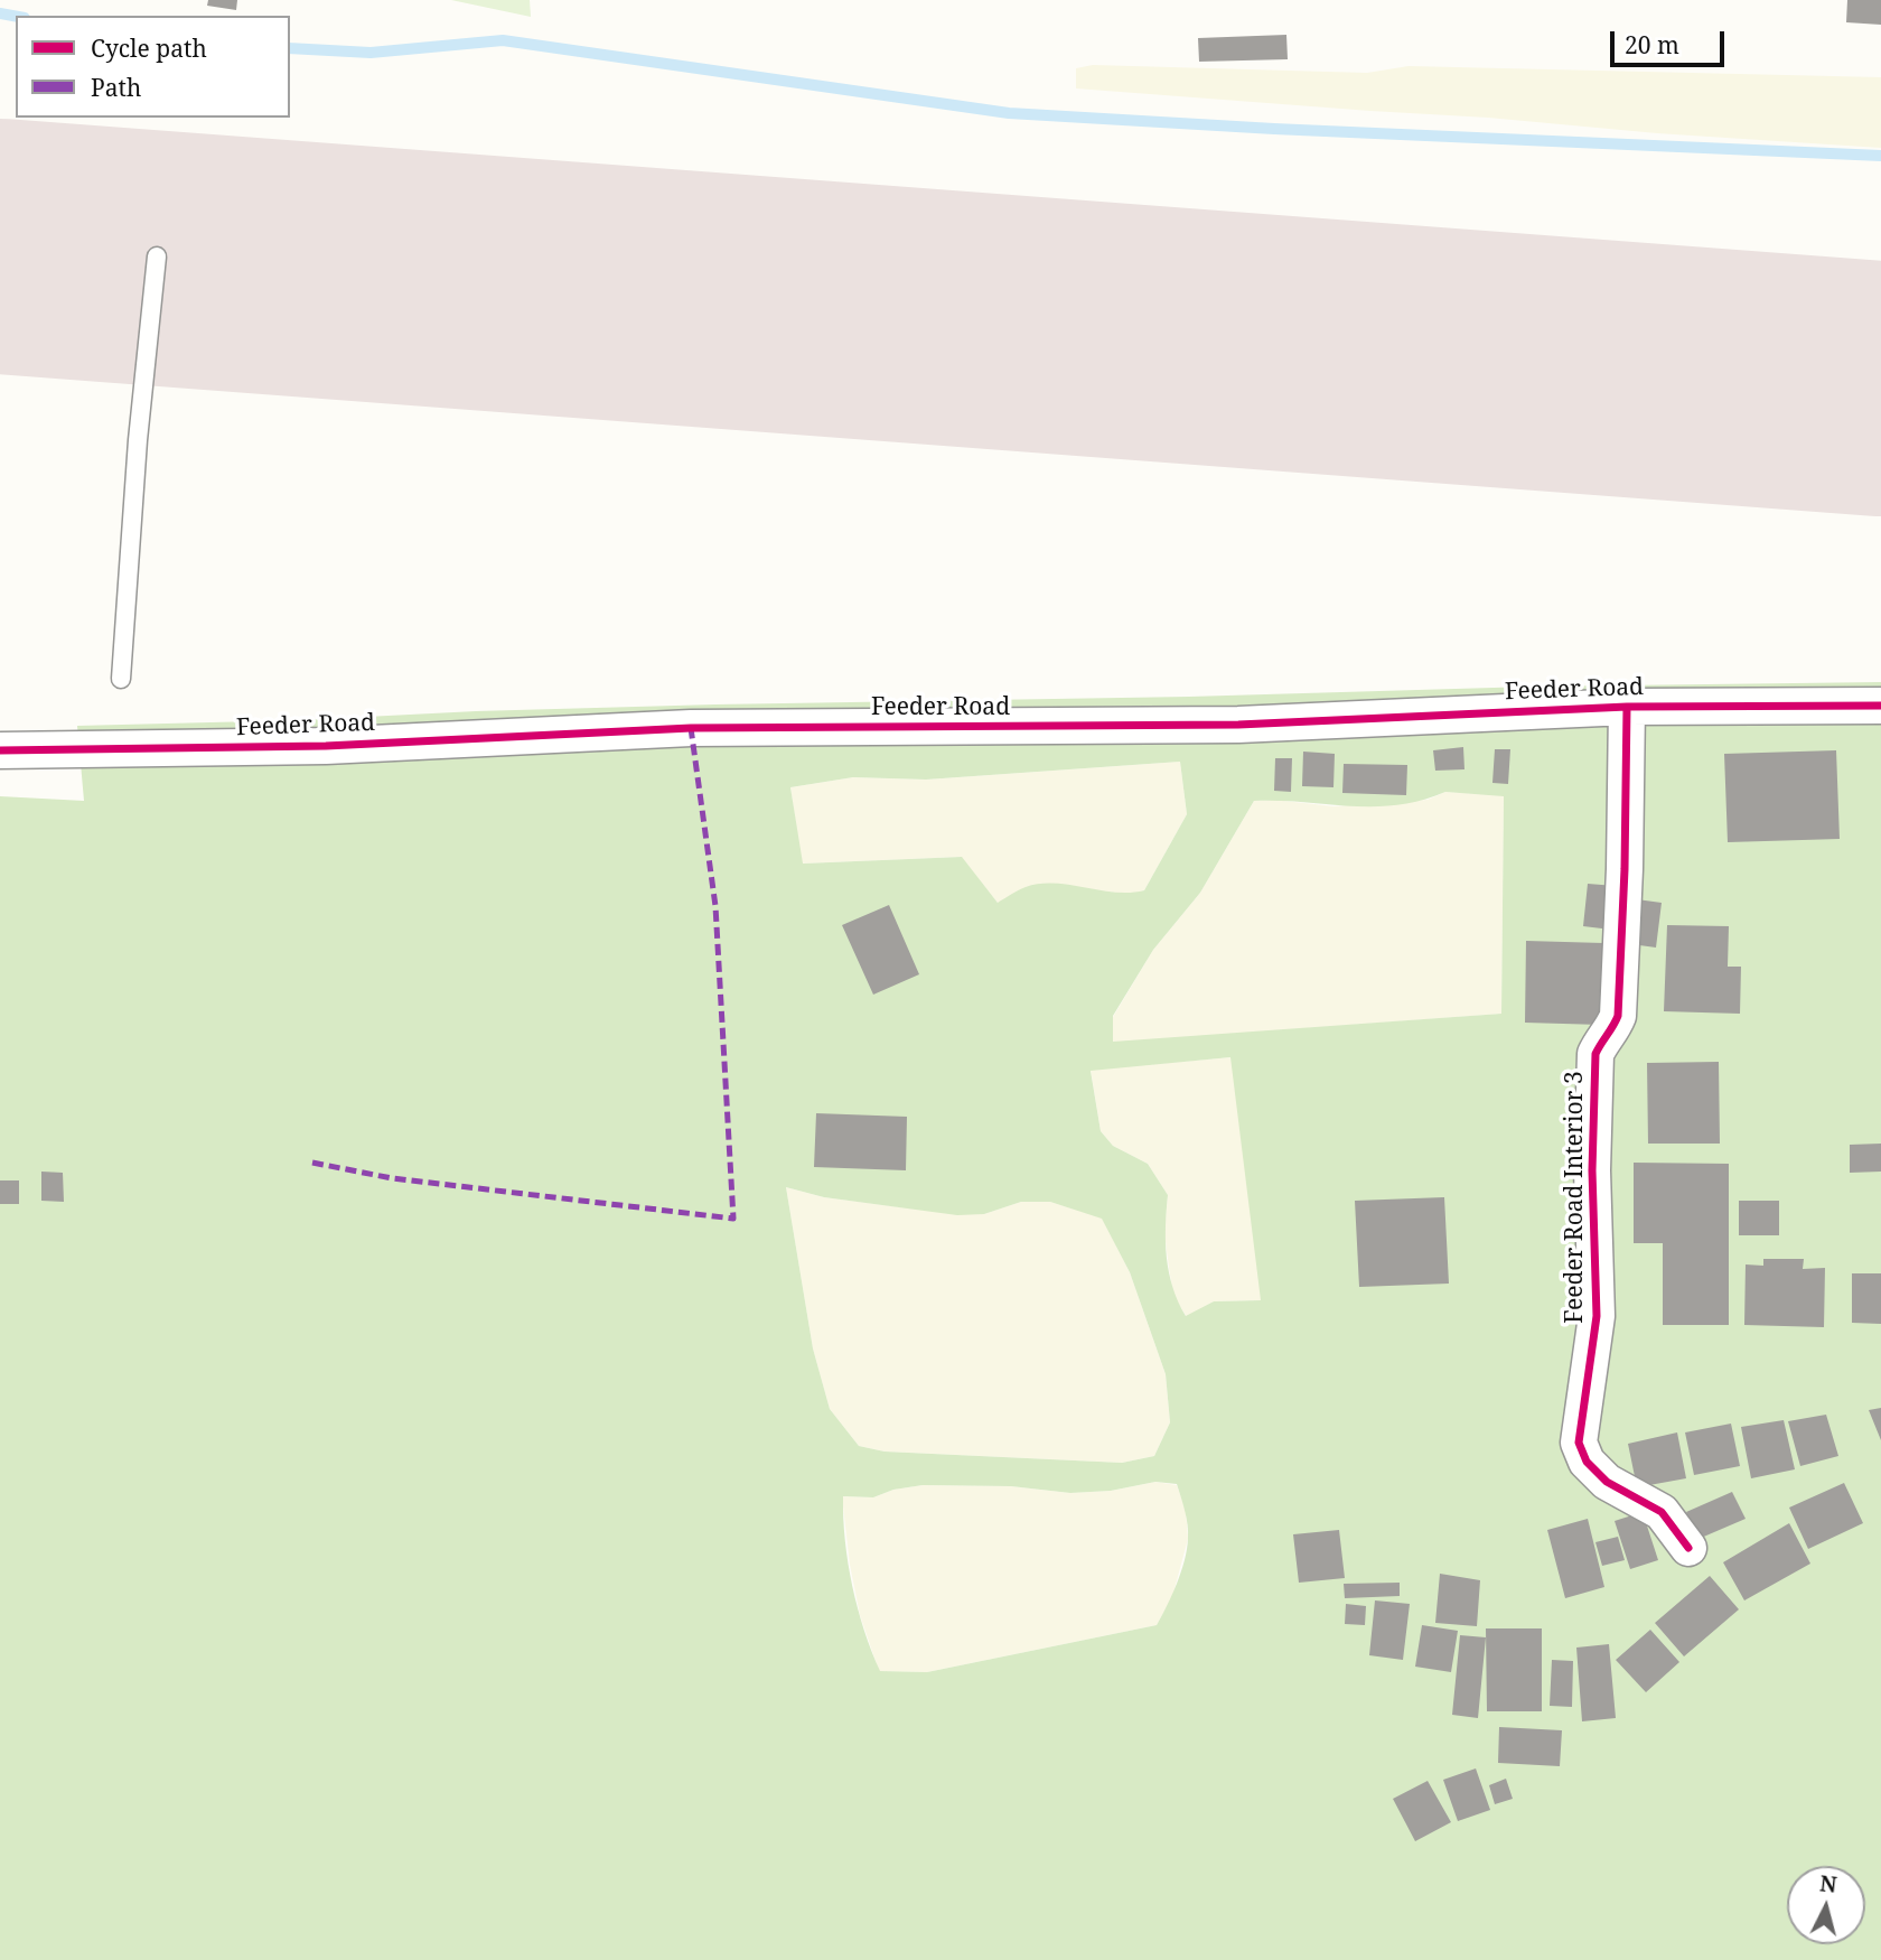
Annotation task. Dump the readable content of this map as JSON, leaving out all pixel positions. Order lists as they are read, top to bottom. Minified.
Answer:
{"streets":{"street":["Feeder Road","Feeder Road Interior 3"]},"crossings":[["Feeder Road","Feeder Road Interior 3"]],"legend":["Cycle path","Path"],"scale_bar":"20 m","north":"top"}
